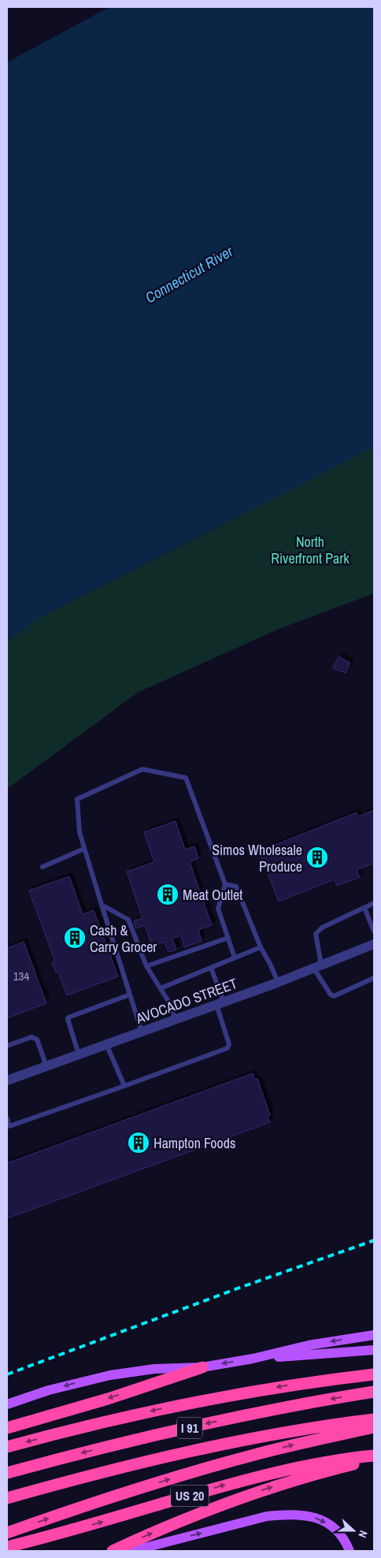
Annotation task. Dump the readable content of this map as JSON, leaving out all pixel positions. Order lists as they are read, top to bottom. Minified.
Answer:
{"streets":{"highway":["I 91","US 20"],"street":["AVOCADO STREET"]},"water":["Connecticut River"],"parks":["North Riverfront Park"],"places":{"building":["Simos Wholesale Produce","Meat Outlet","Cash & Carry Grocer","Hampton Foods"]},"house_numbers":["134"],"north":"right"}
